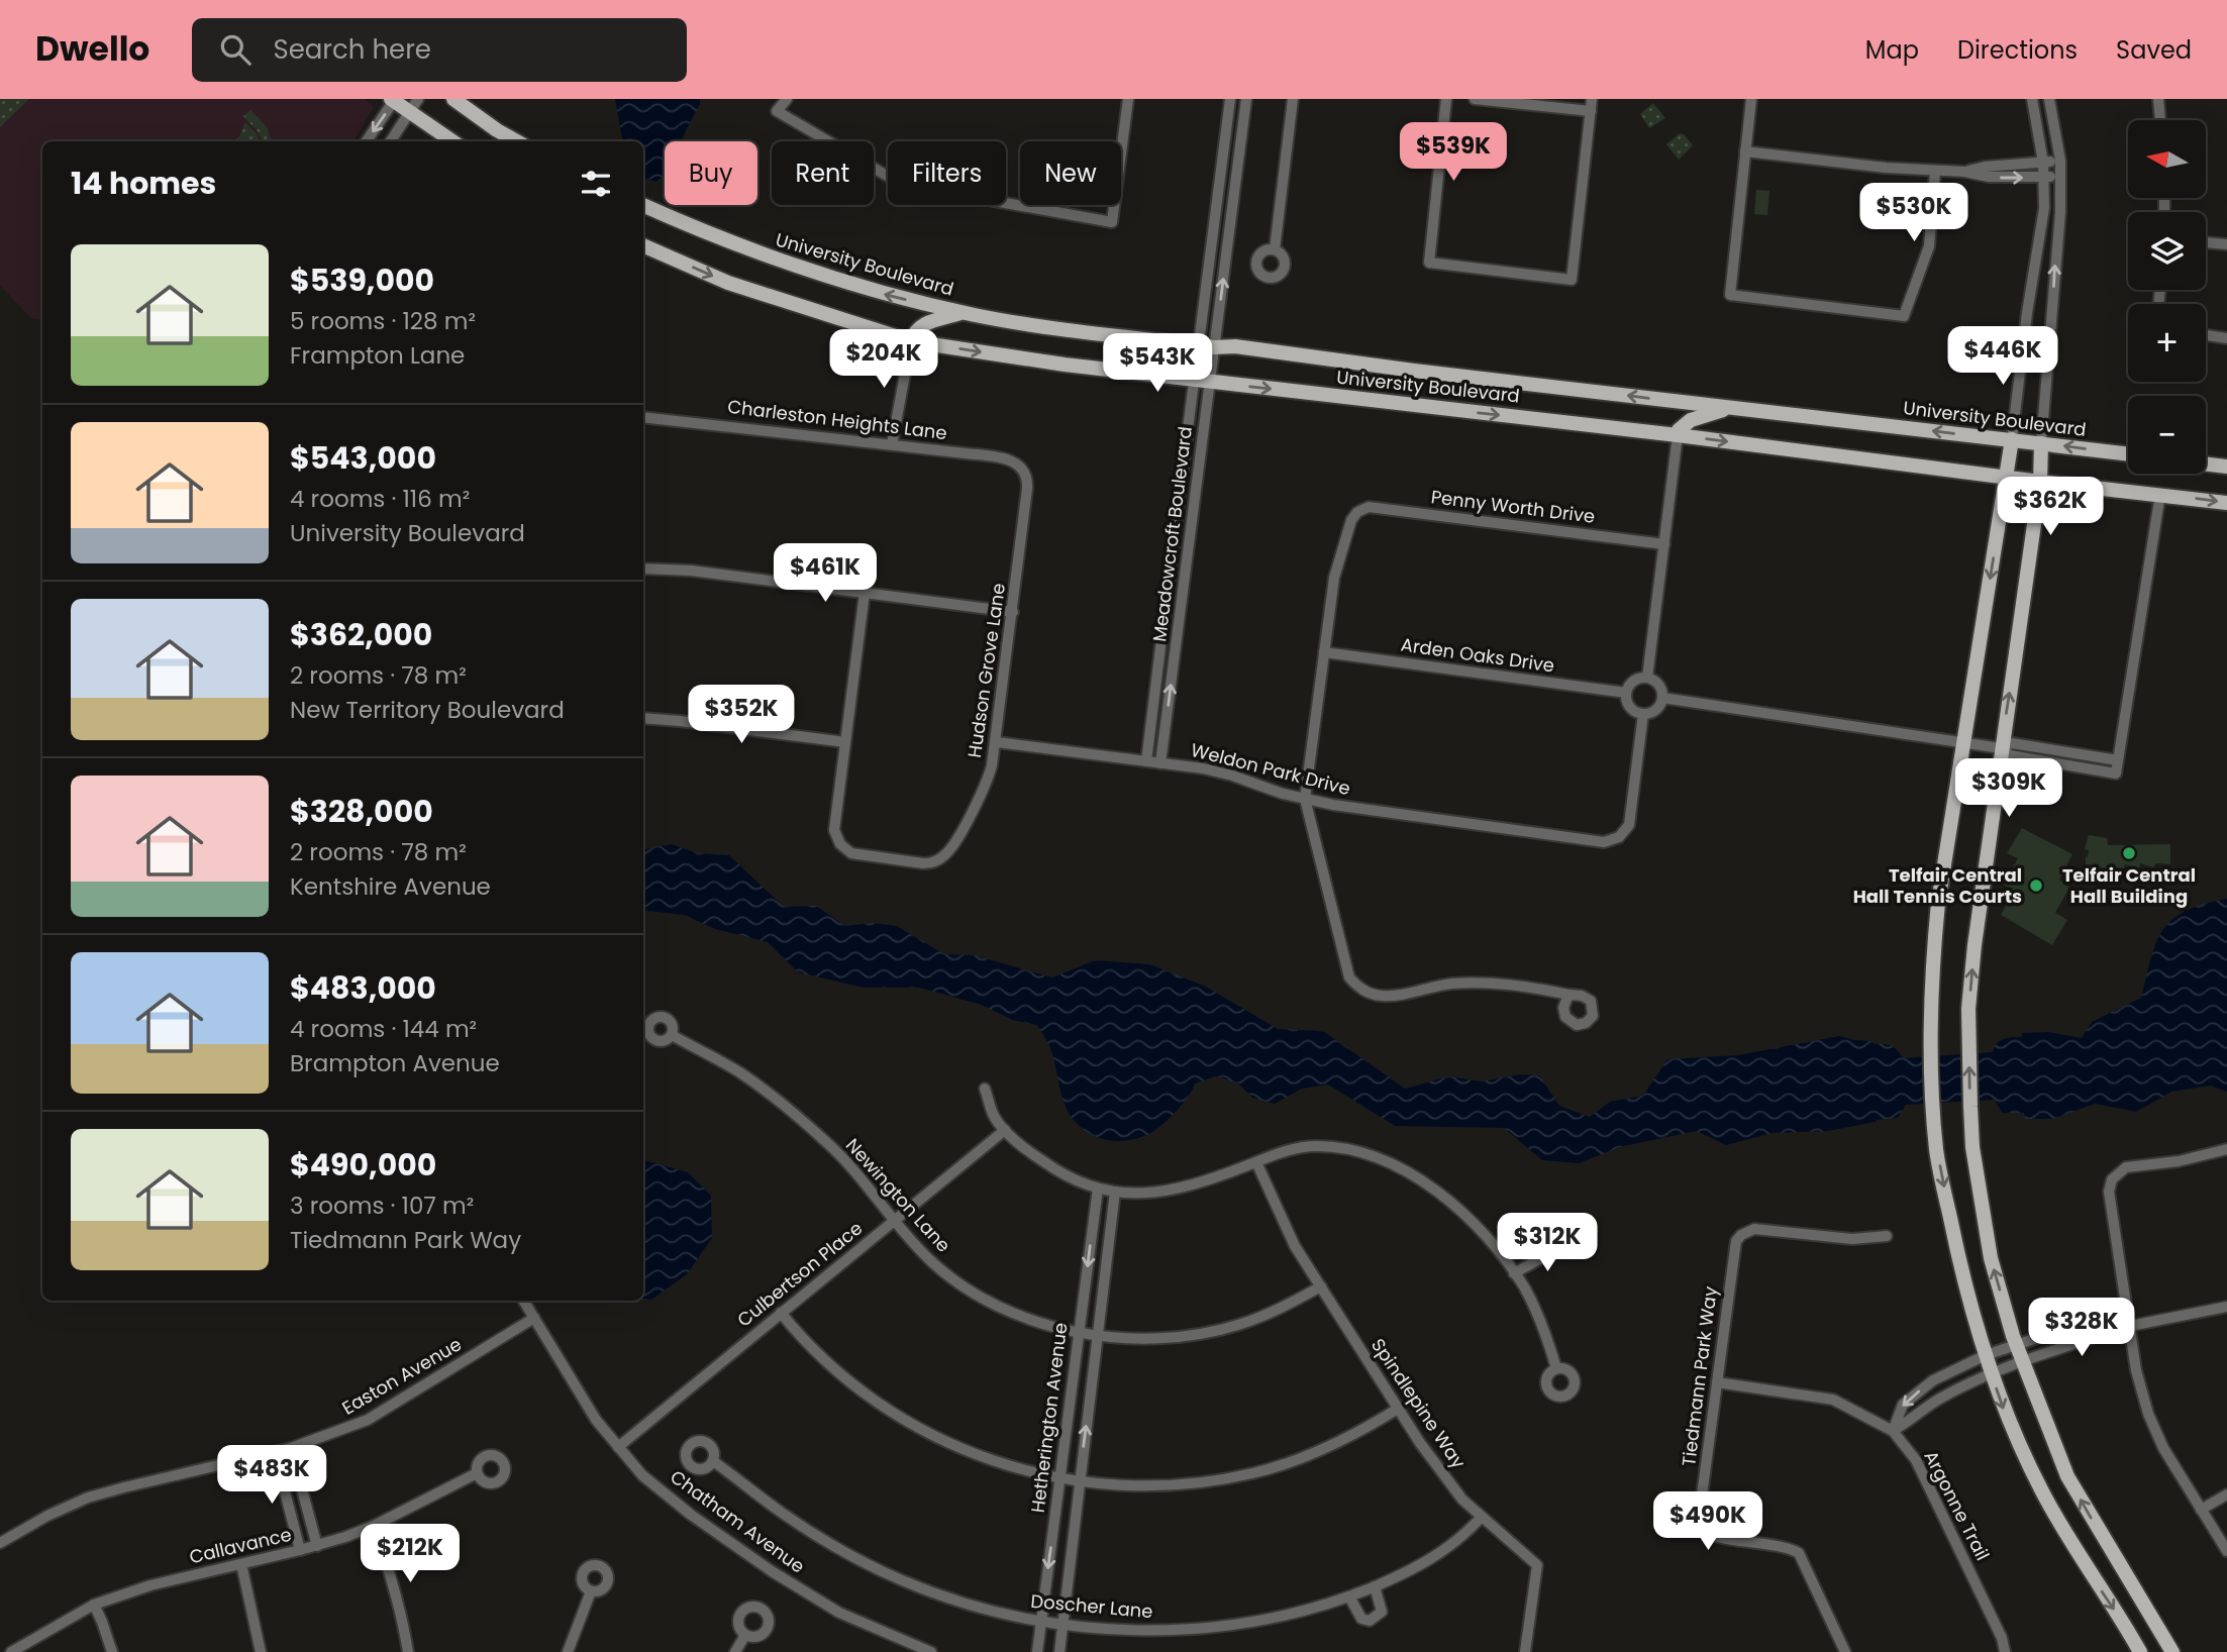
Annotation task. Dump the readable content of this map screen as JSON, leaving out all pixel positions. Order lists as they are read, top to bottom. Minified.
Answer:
{"streets":{"main road":["University Boulevard"],"street":["Charleston Heights Lane","Penny Worth Drive","Meadowcroft Boulevard","Arden Oaks Drive","Hudson Grove Lane","Weldon Park Drive","Newington Lane","Culbertson Place","Easton Avenue","Tiedmann Park Way","Spindlepine Way","Hetherington Avenue","Argonne Trail","Chatham Avenue","Callavance","Doscher Lane"]},"crossings":[["University Boulevard","Meadowcroft Boulevard"],["Charleston Heights Lane","Hudson Grove Lane"],["Penny Worth Drive","Arden Oaks Drive"],["Meadowcroft Boulevard","Weldon Park Drive"],["Arden Oaks Drive","Weldon Park Drive"],["Hudson Grove Lane","Weldon Park Drive"],["Newington Lane","Culbertson Place"],["Newington Lane","Spindlepine Way"],["Newington Lane","Hetherington Avenue"],["Culbertson Place","Chatham Avenue"],["Easton Avenue","Chatham Avenue"],["Tiedmann Park Way","Argonne Trail"],["Spindlepine Way","Doscher Lane"],["Hetherington Avenue","Doscher Lane"]],"places":["Telfair Central Hall Building","Telfair Central Hall Tennis Courts"],"north":"left","page":{"header":"Dwello","search":"Search here","nav":["Map","Directions","Saved"],"map_buttons":["+","−"],"price":["$539K","$530K","$446K","$204K","$543K","$362K","$461K","$352K","$309K","$312K","$328K","$483K","$490K","$212K"],"chip":["Buy","Rent","Filters","New"],"heading":"14 homes","list":[{"name":"$539,000","note":"5 rooms · 128 m² · Frampton Lane"},{"name":"$543,000","note":"4 rooms · 116 m² · University Boulevard"},{"name":"$362,000","note":"2 rooms · 78 m² · New Territory Boulevard"},{"name":"$328,000","note":"2 rooms · 78 m² · Kentshire Avenue"},{"name":"$483,000","note":"4 rooms · 144 m² · Brampton Avenue"},{"name":"$490,000","note":"3 rooms · 107 m² · Tiedmann Park Way"}]}}
